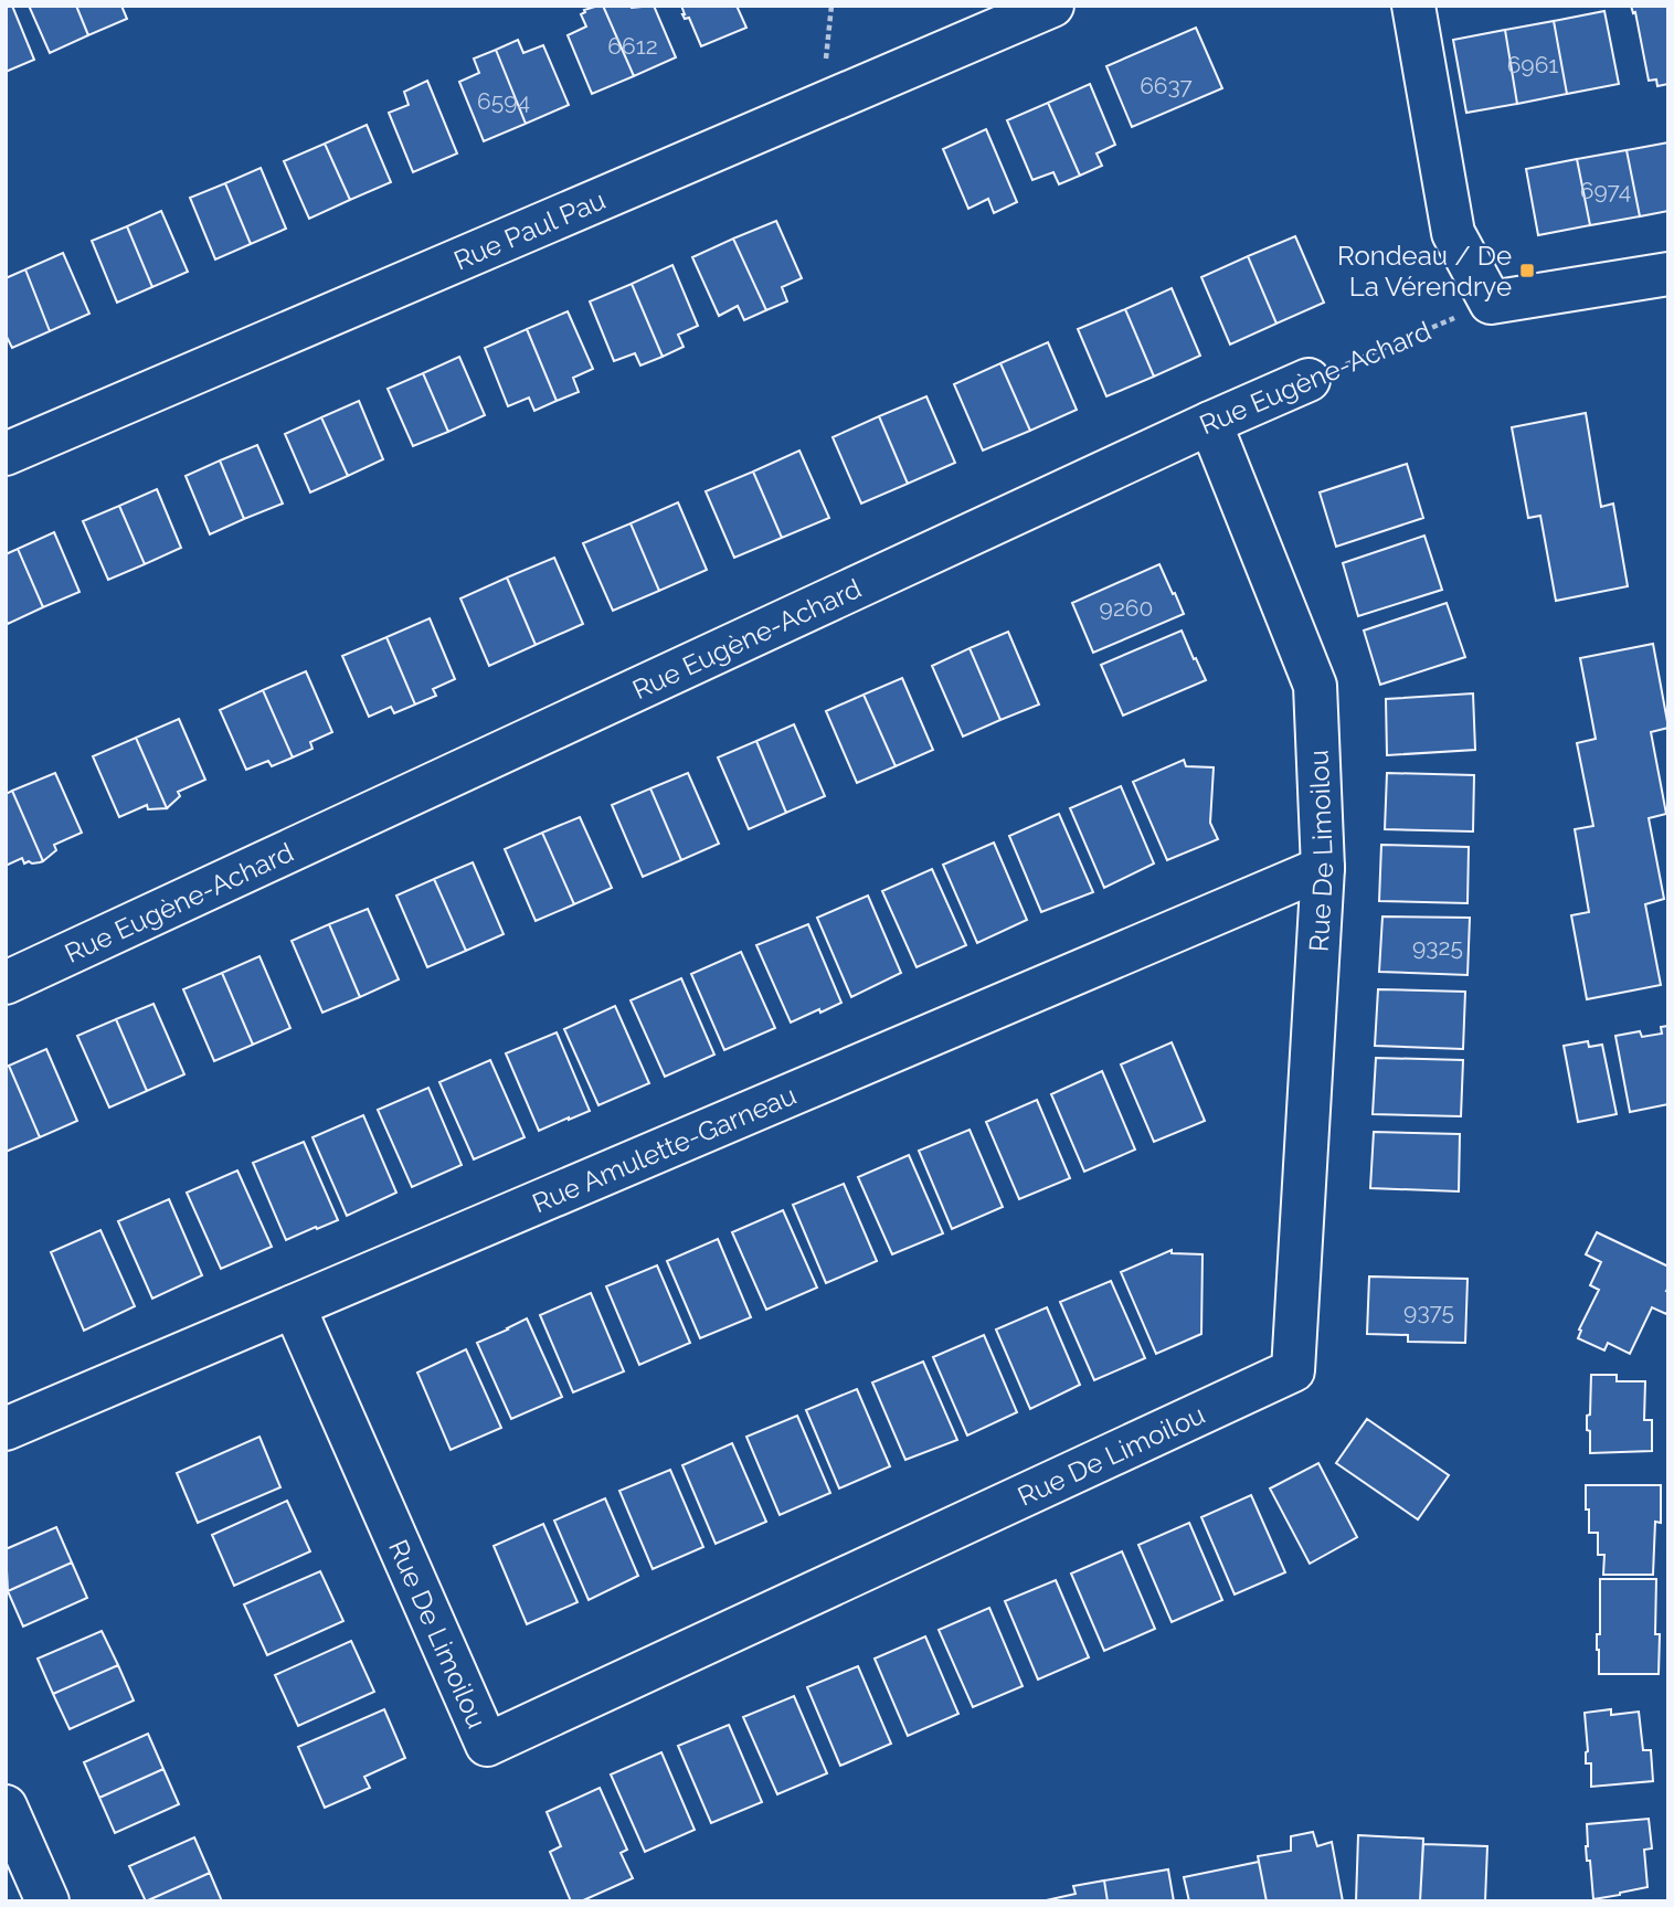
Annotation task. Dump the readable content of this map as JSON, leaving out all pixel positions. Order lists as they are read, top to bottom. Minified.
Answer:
{"streets":{"street":["Rue Paul Pau","Rue Eugène-Achard","Rue De Limoilou","Rue Amulette-Garneau"]},"crossings":[["Rue Eugène-Achard","Rue De Limoilou"],["Rue De Limoilou","Rue Amulette-Garneau"]],"places":{"transit":["Rondeau / De La Vérendrye"]},"house_numbers":["6612","6961","6637","6594","6974","9260","9325","9375"]}
